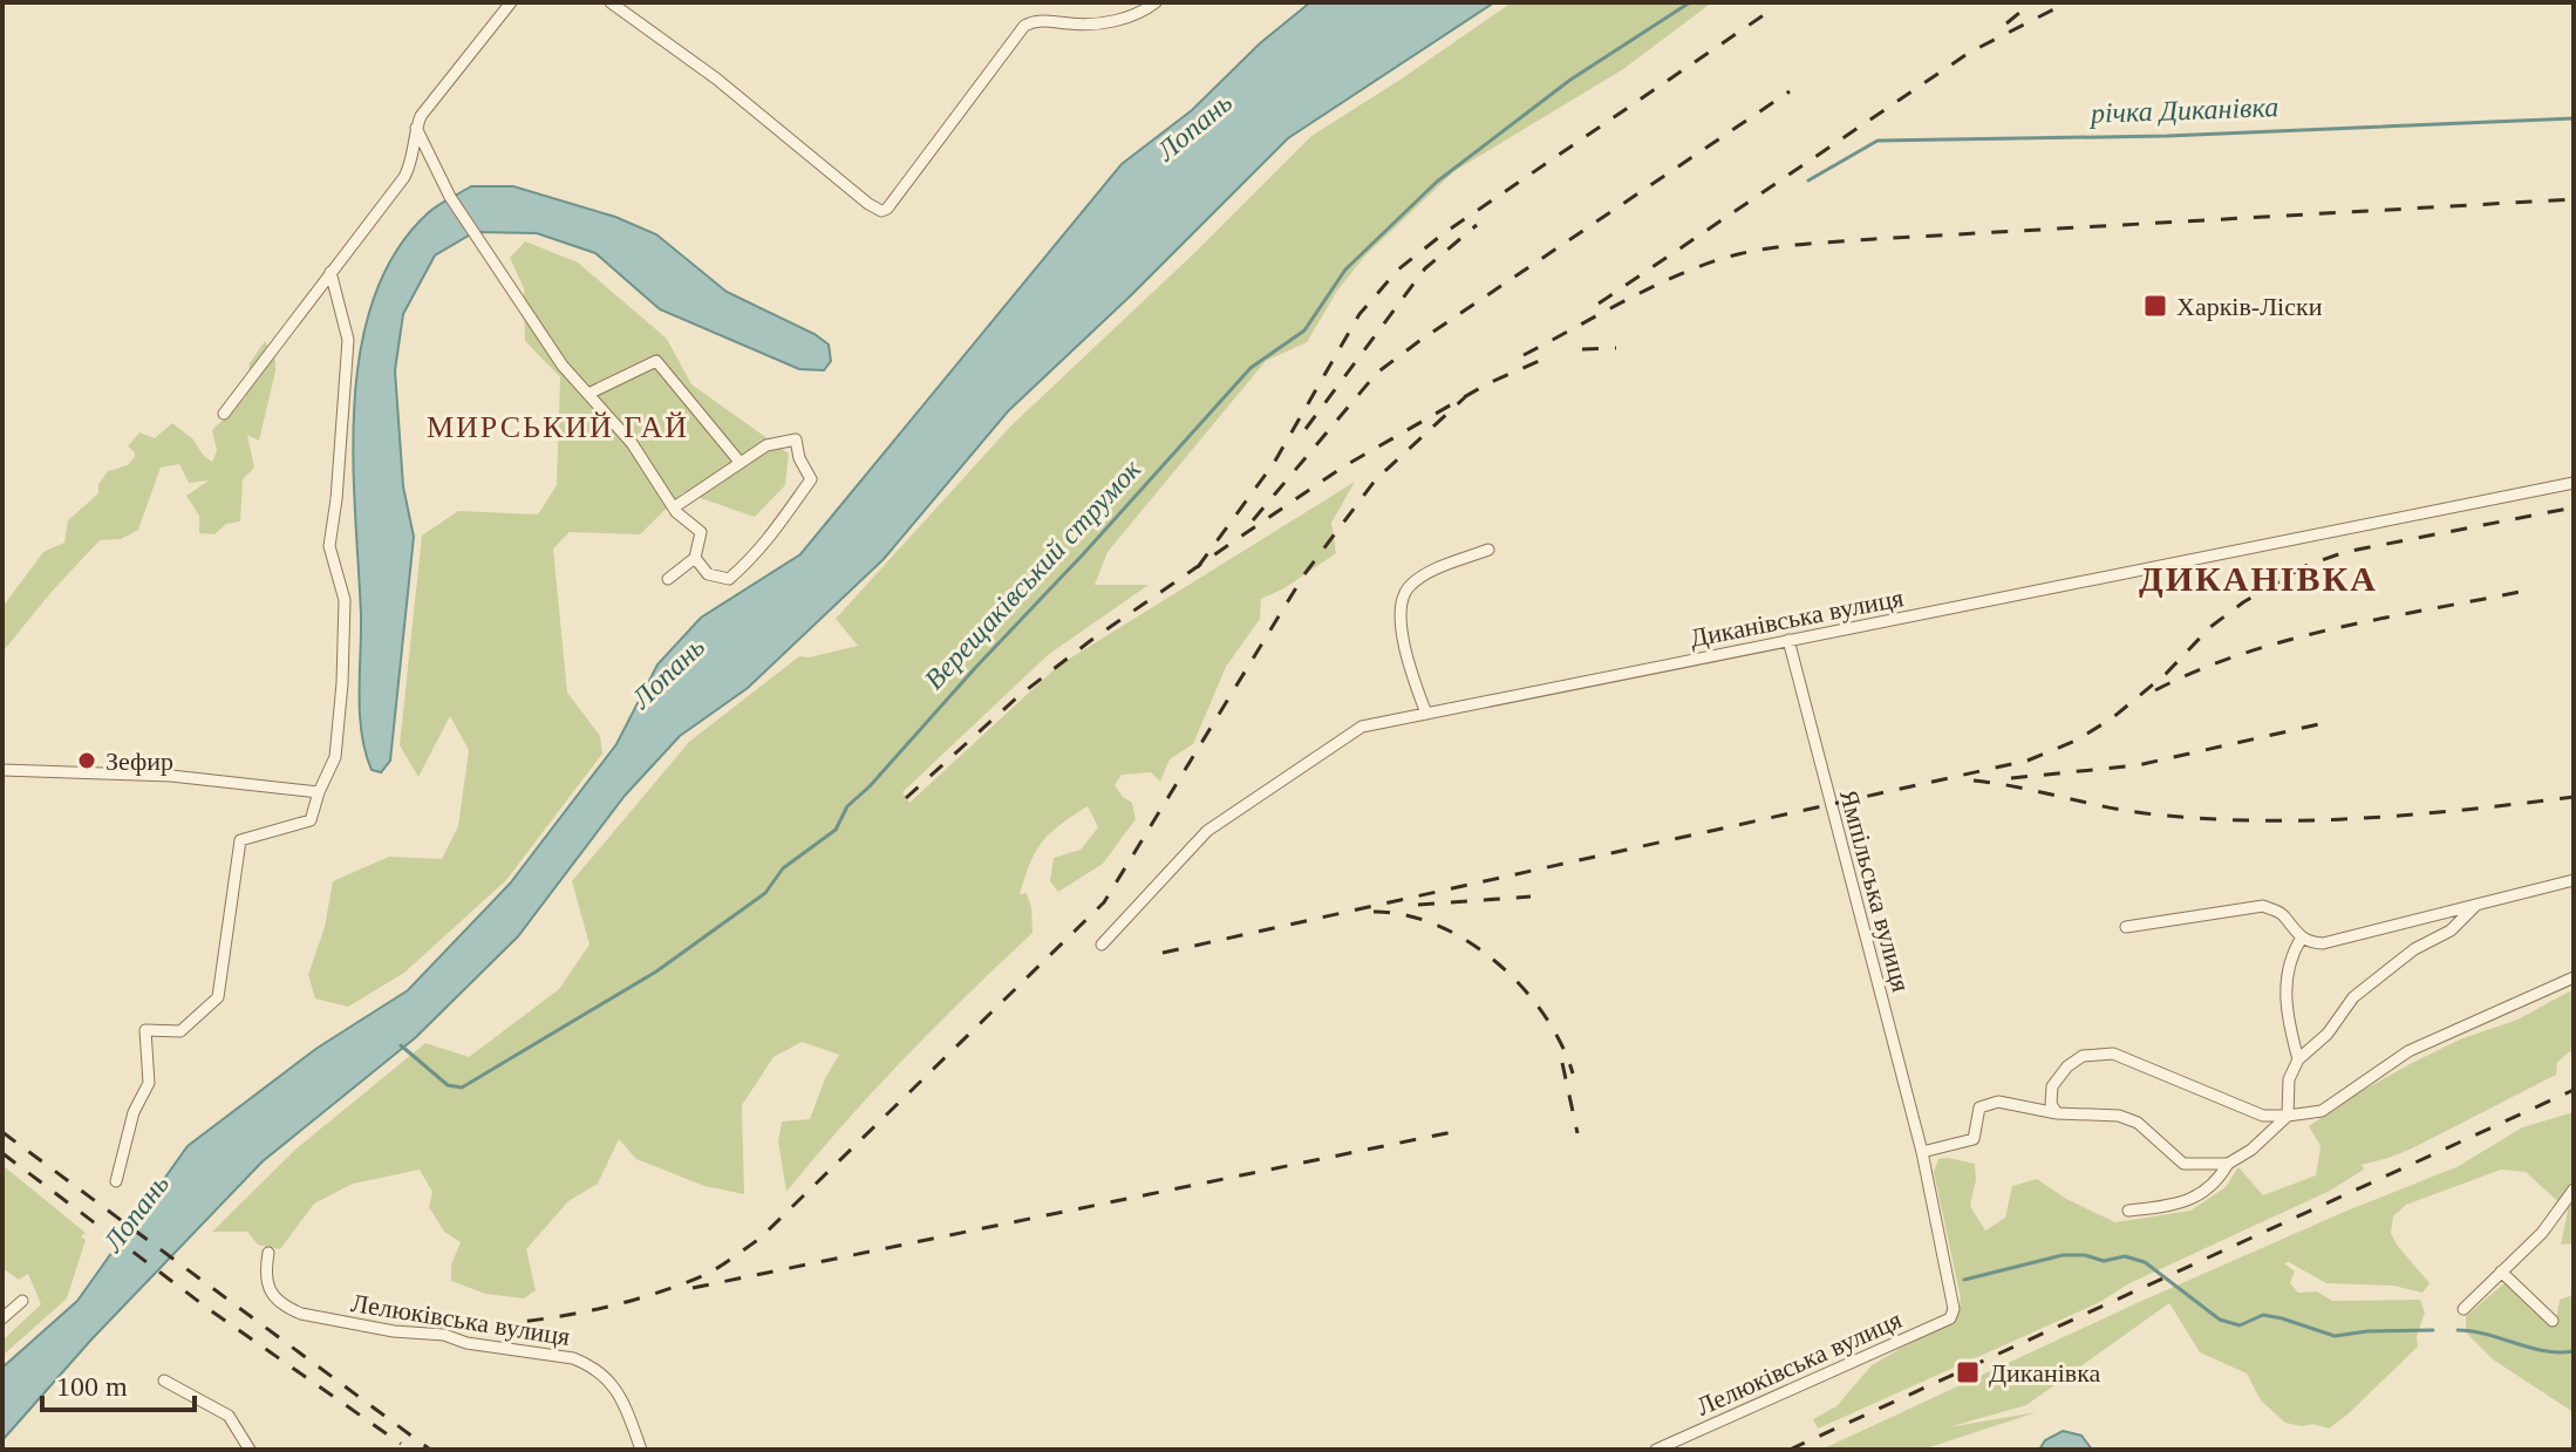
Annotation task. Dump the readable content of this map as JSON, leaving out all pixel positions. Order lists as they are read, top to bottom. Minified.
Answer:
{"streets":{"street":["Диканівська вулиця","Ямпільська вулиця","Лелюківська вулиця"]},"crossings":[["Диканівська вулиця","Ямпільська вулиця"],["Ямпільська вулиця","Лелюківська вулиця"]],"districts":["МИРСЬКИЙ ГАЙ","ДИКАНІВКА"],"water":["річка Диканівка","Лопань","Верещаківський струмок"],"places":{"transit":["Харків-Ліски","Диканівка"],"other":["Зефир"]},"scale_bar":"100 m"}
